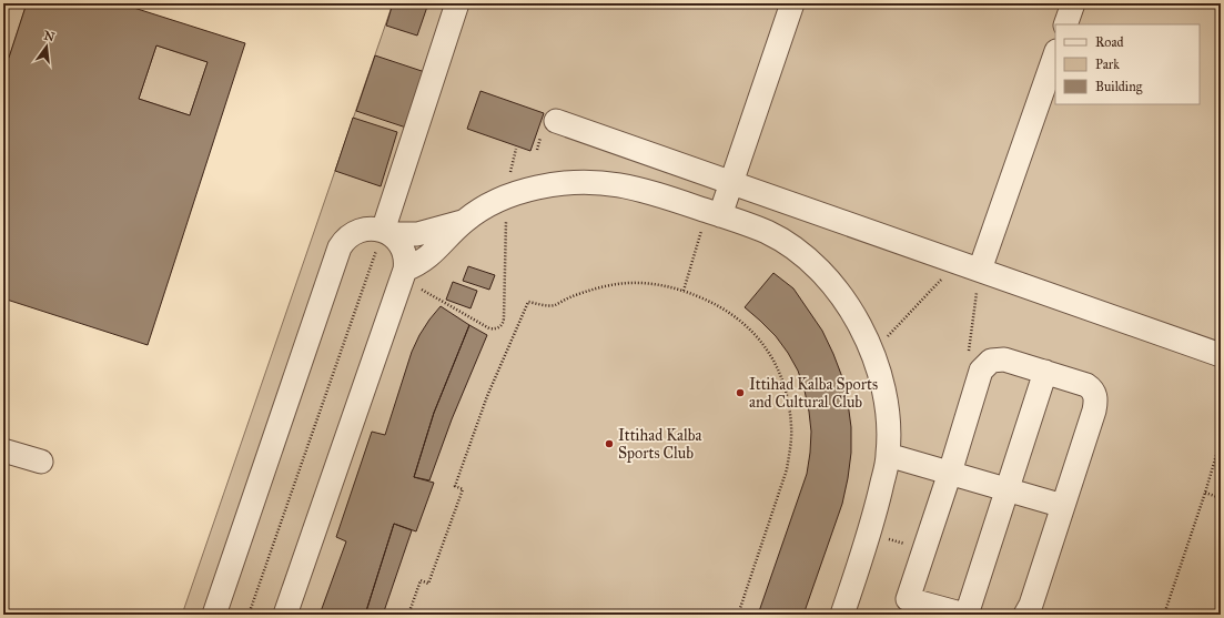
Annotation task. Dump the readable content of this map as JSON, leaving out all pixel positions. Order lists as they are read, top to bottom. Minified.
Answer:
{"places":["Ittihad Kalba Sports and Cultural Club","Ittihad Kalba Sports Club"],"legend":["Road","Park","Building"],"north":"top"}
